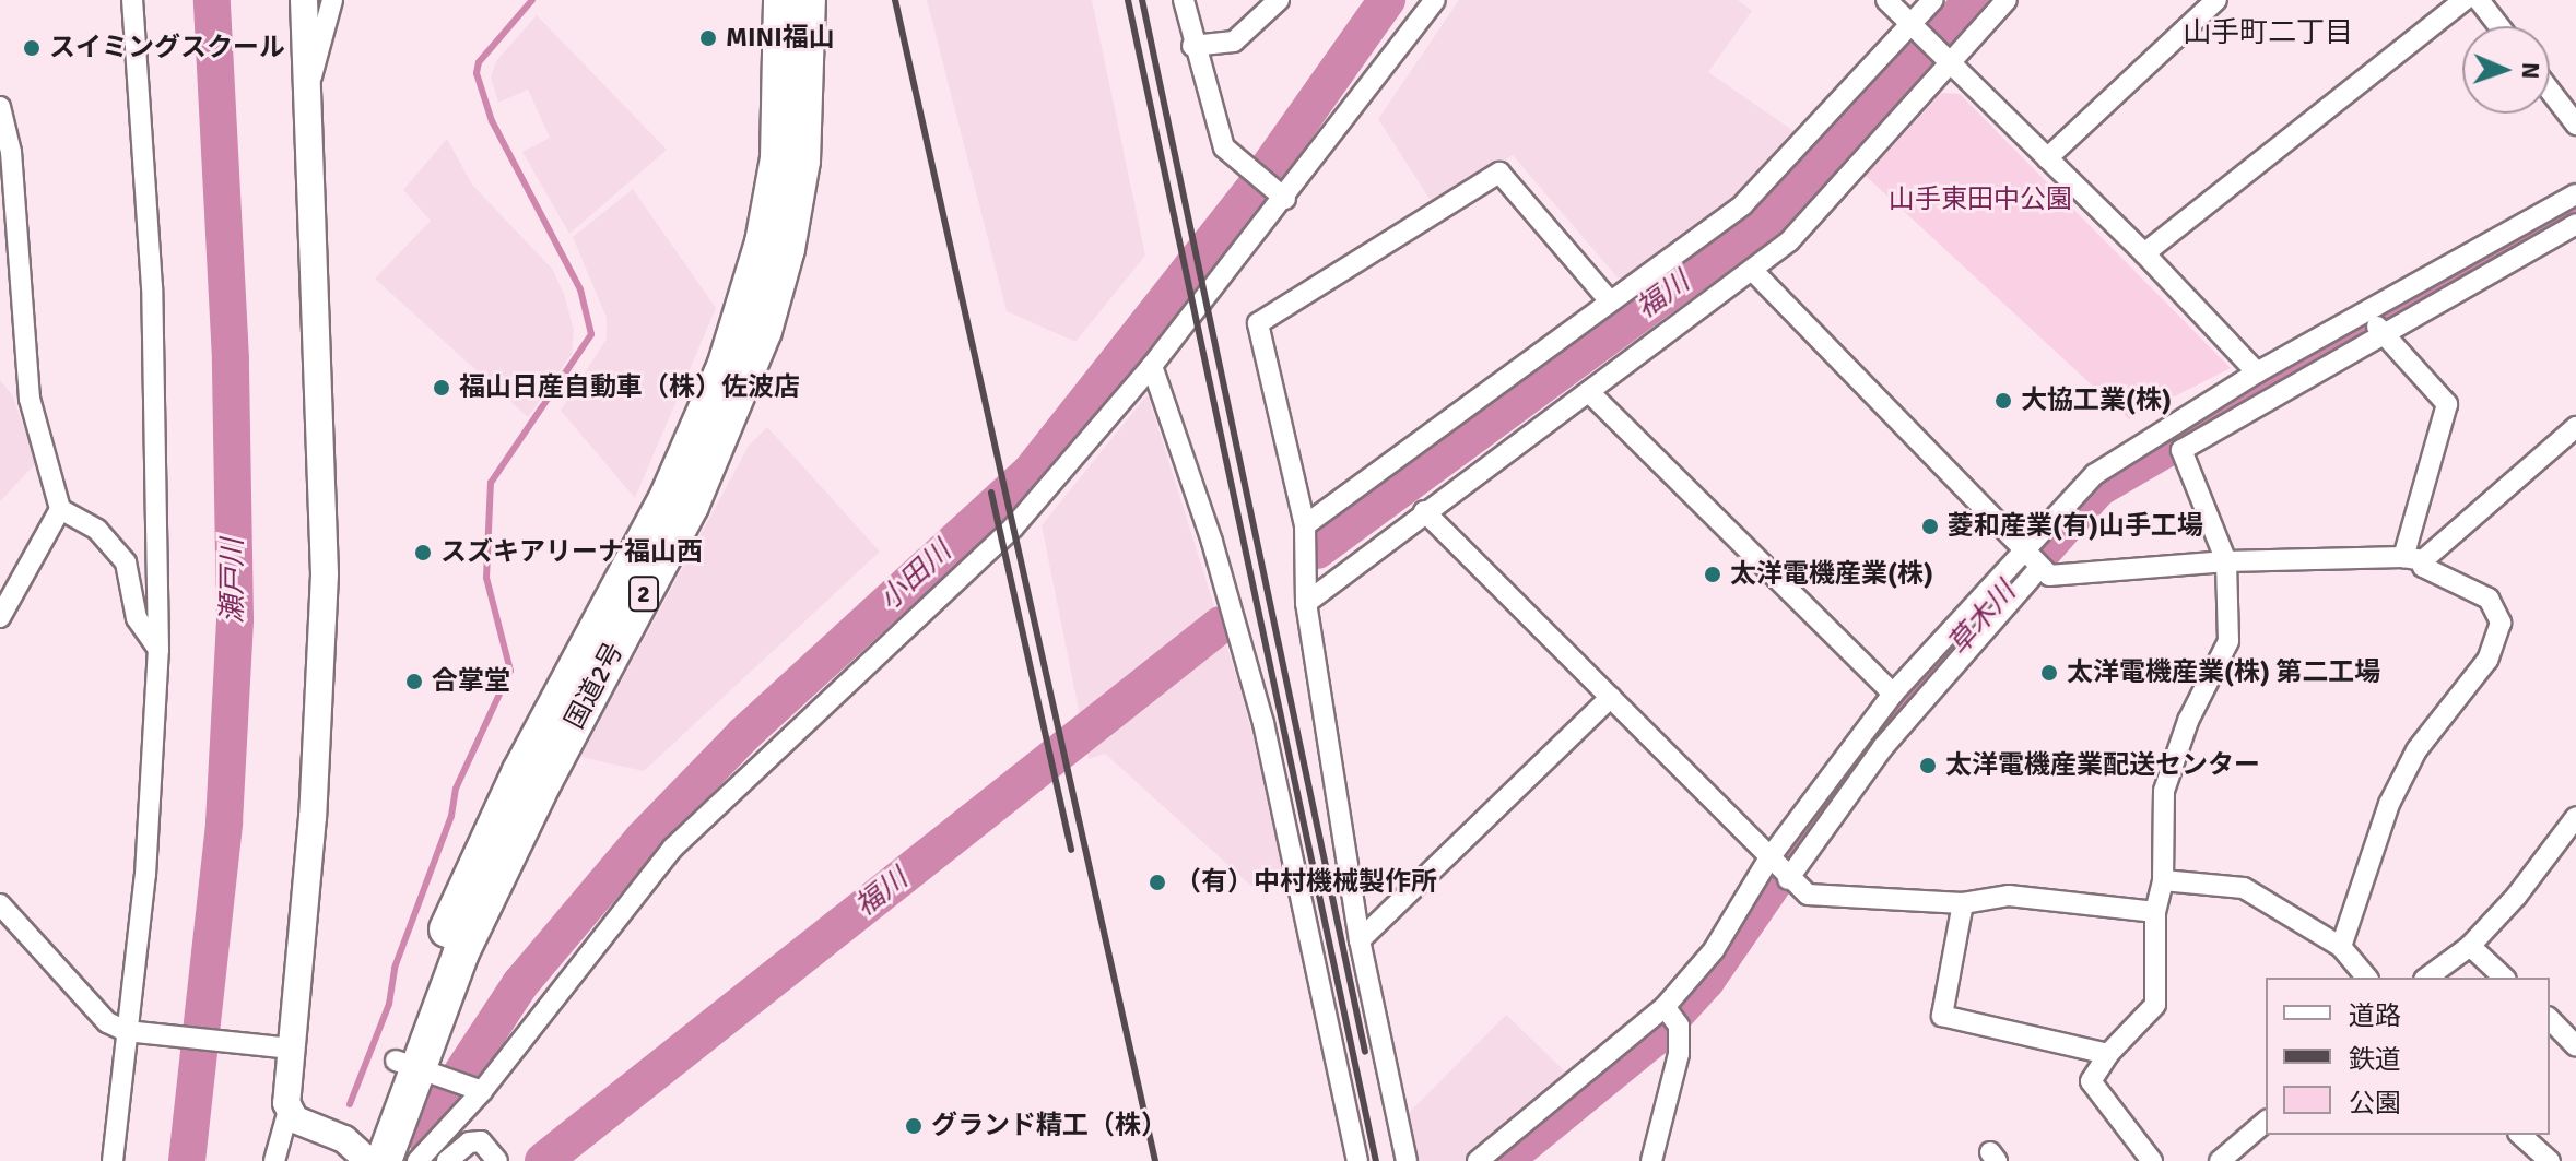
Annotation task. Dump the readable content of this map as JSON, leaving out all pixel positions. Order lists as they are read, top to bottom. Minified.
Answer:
{"streets":{"highway":["2","国道2号"]},"districts":["山手町二丁目"],"water":["福川","小田川","瀬戸川","草木川"],"parks":["山手東田中公園"],"places":["MINI福山","スイミングスクール","福山日産自動車（株）佐波店","大協工業(株)","菱和産業(有)山手工場","スズキアリーナ福山西","太洋電機産業(株)","太洋電機産業(株) 第二工場","合掌堂","太洋電機産業配送センター","（有）中村機械製作所","グランド精工（株）"],"legend":["道路","鉄道","公園"],"north":"right"}
